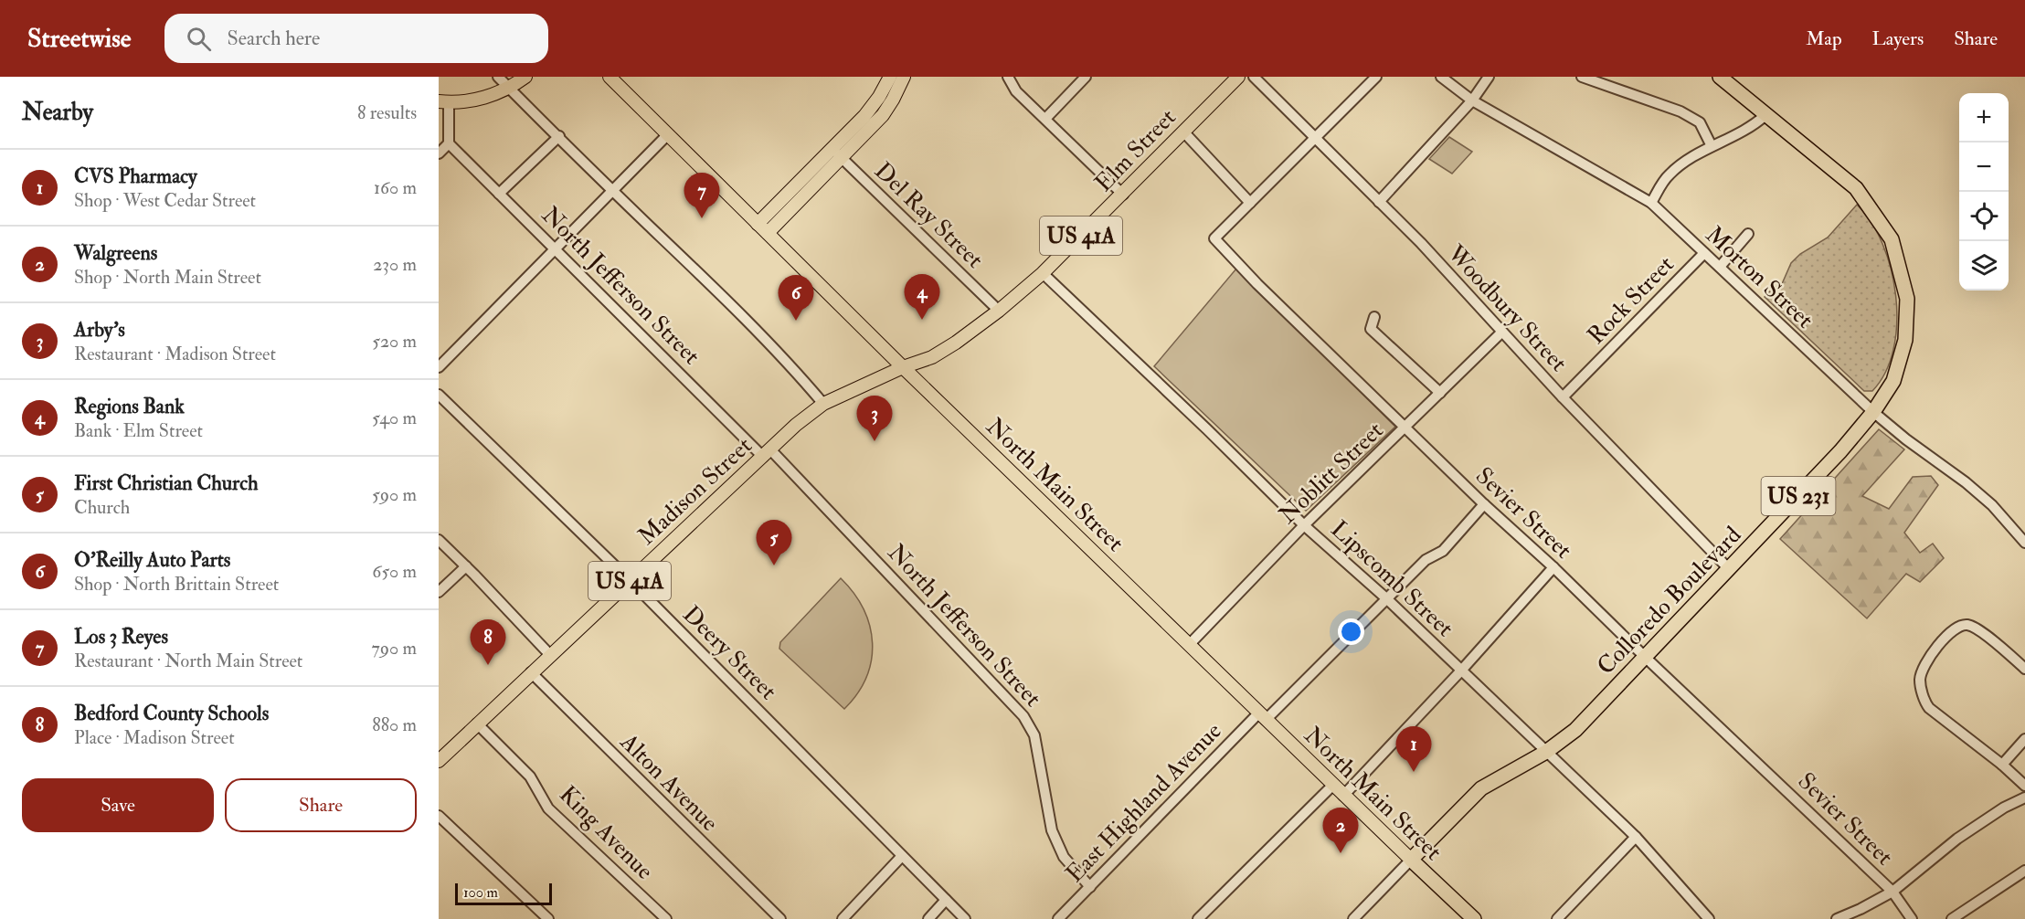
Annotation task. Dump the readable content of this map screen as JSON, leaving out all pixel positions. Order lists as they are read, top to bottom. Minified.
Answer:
{"streets":{"highway":["North Main Street","US 231","Colloredo Boulevard"],"main road":["Elm Street","US 41A","Madison Street"],"street":["Del Ray Street","Morton Street","North Jefferson Street","Rock Street","Woodbury Street","Noblitt Street","Sevier Street","Lipscomb Street","Deery Street","Alton Avenue","East Highland Avenue","King Avenue"]},"crossings":[["Elm Street","Del Ray Street"],["Elm Street","North Main Street"],["Elm Street","Madison Street"],["Elm Street","Lipscomb Street"],["Morton Street","Rock Street"],["Morton Street","Colloredo Boulevard"],["North Jefferson Street","Madison Street"],["North Jefferson Street","East Highland Avenue"],["Rock Street","Woodbury Street"],["Woodbury Street","Noblitt Street"],["Woodbury Street","Colloredo Boulevard"],["Noblitt Street","North Main Street"],["Noblitt Street","Sevier Street"],["Noblitt Street","Lipscomb Street"],["North Main Street","Madison Street"],["North Main Street","Colloredo Boulevard"],["North Main Street","East Highland Avenue"],["Madison Street","Deery Street"],["Madison Street","Alton Avenue"],["Madison Street","King Avenue"],["Sevier Street","Colloredo Boulevard"],["Sevier Street","East Highland Avenue"],["Lipscomb Street","Colloredo Boulevard"],["Lipscomb Street","East Highland Avenue"]],"scale_bar":"100 m","page":{"header":"Streetwise","search":"Search here","nav":["Map","Layers","Share"],"heading":["Nearby","8 results"],"map_buttons":["+","−"],"list":[{"mark":"1","name":"CVS Pharmacy","note":"Shop · West Cedar Street","value":"160 m"},{"mark":"2","name":"Walgreens","note":"Shop · North Main Street","value":"230 m"},{"mark":"3","name":"Arby's","note":"Restaurant · Madison Street","value":"520 m"},{"mark":"4","name":"Regions Bank","note":"Bank · Elm Street","value":"540 m"},{"mark":"5","name":"First Christian Church","note":"Church","value":"590 m"},{"mark":"6","name":"O'Reilly Auto Parts","note":"Shop · North Brittain Street","value":"650 m"},{"mark":"7","name":"Los 3 Reyes","note":"Restaurant · North Main Street","value":"790 m"},{"mark":"8","name":"Bedford County Schools","note":"Place · Madison Street","value":"880 m"}],"pins":["7","4","6","3","5","8","1","2"],"buttons":["Save","Share"],"scale":"100 m"}}
